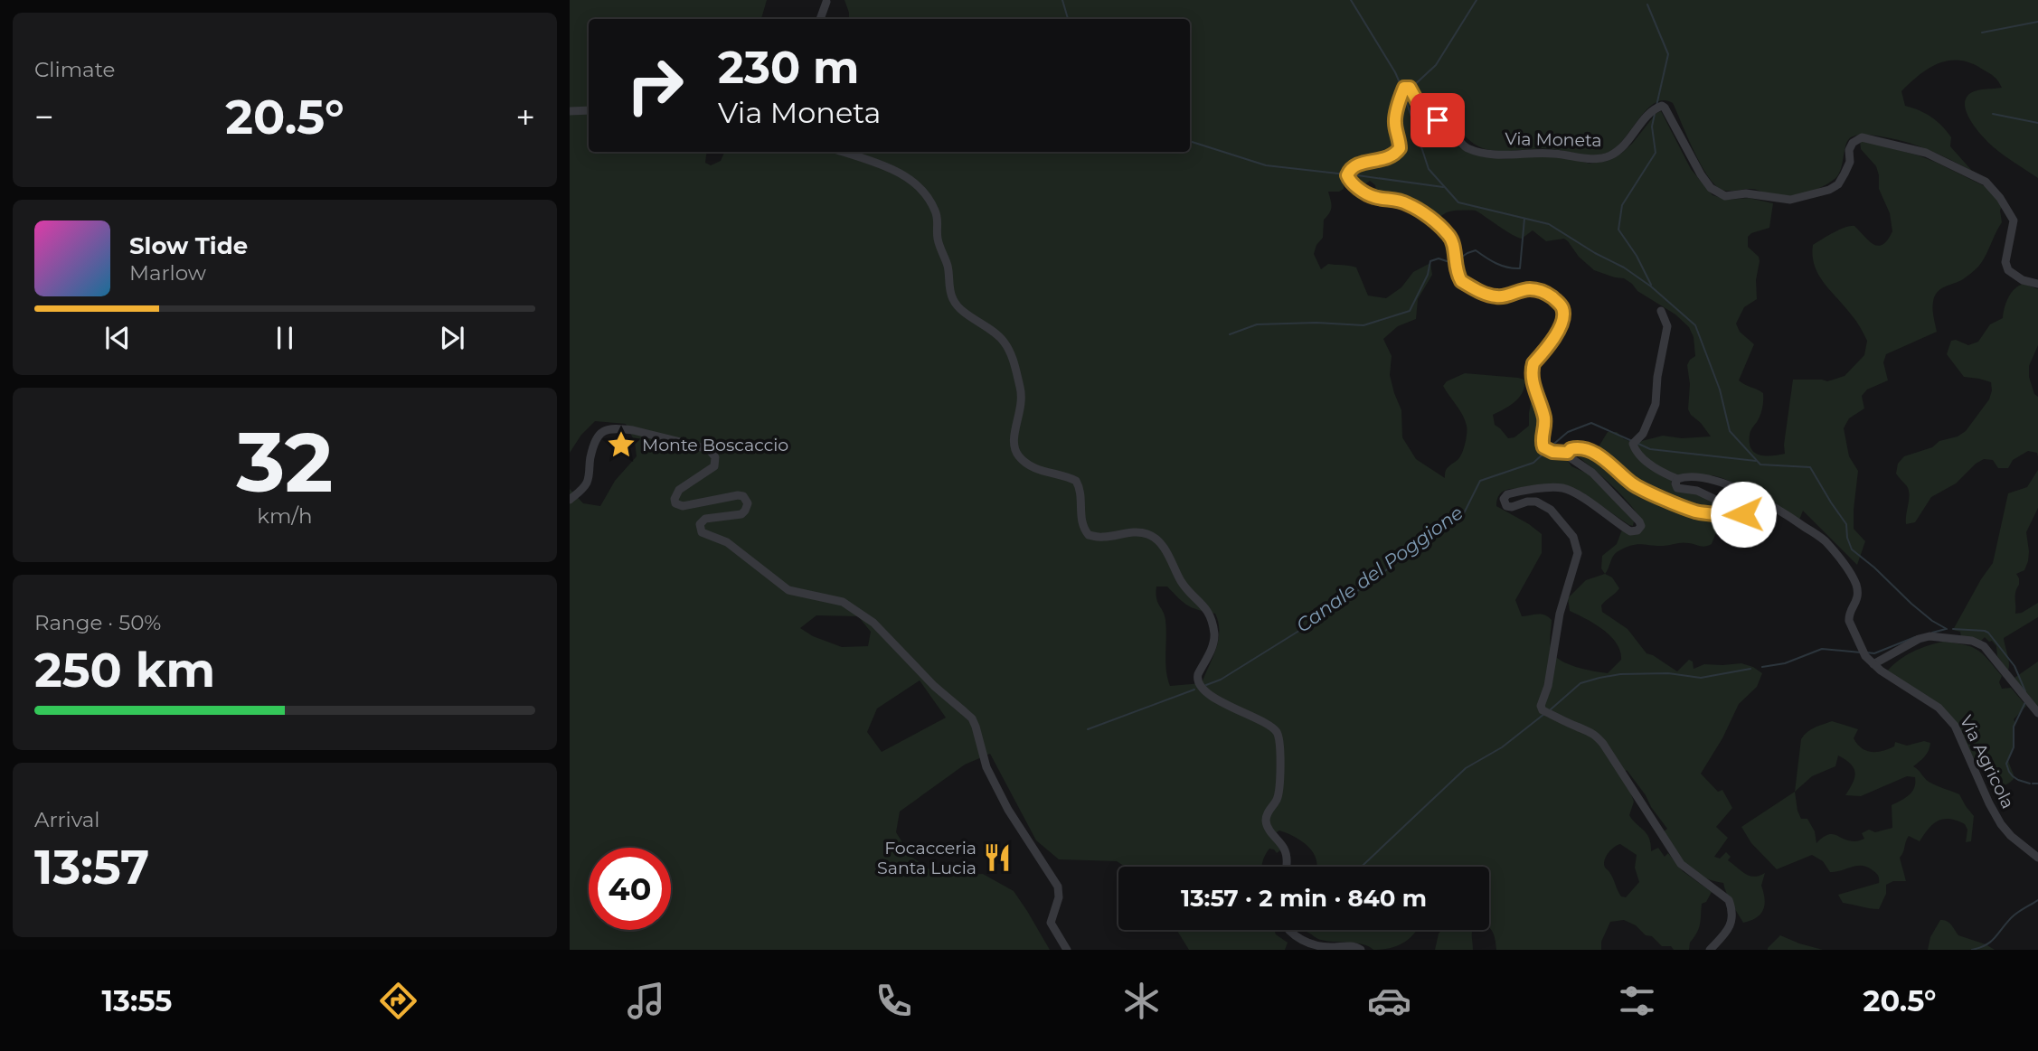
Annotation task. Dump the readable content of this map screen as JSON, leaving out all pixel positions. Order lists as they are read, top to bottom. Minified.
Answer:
{"streets":{"street":["Via Moneta","Via Agricola"]},"water":["Canale del Poggione"],"places":{"place":["Monte Boscaccio"],"restaurant":["Focacceria Santa Lucia"]},"page":{"tile":["Climate",["32","km/h"],["Range · 50%","250 km"],["Arrival","13:57"]],"turn":["230 m","Via Moneta"],"heat":["−","20.5°","+"],"song":["Slow Tide","Marlow"],"limit":"40","trip":"13:57 · 2 min · 840 m","tabs":["13:55","20.5°"]}}
